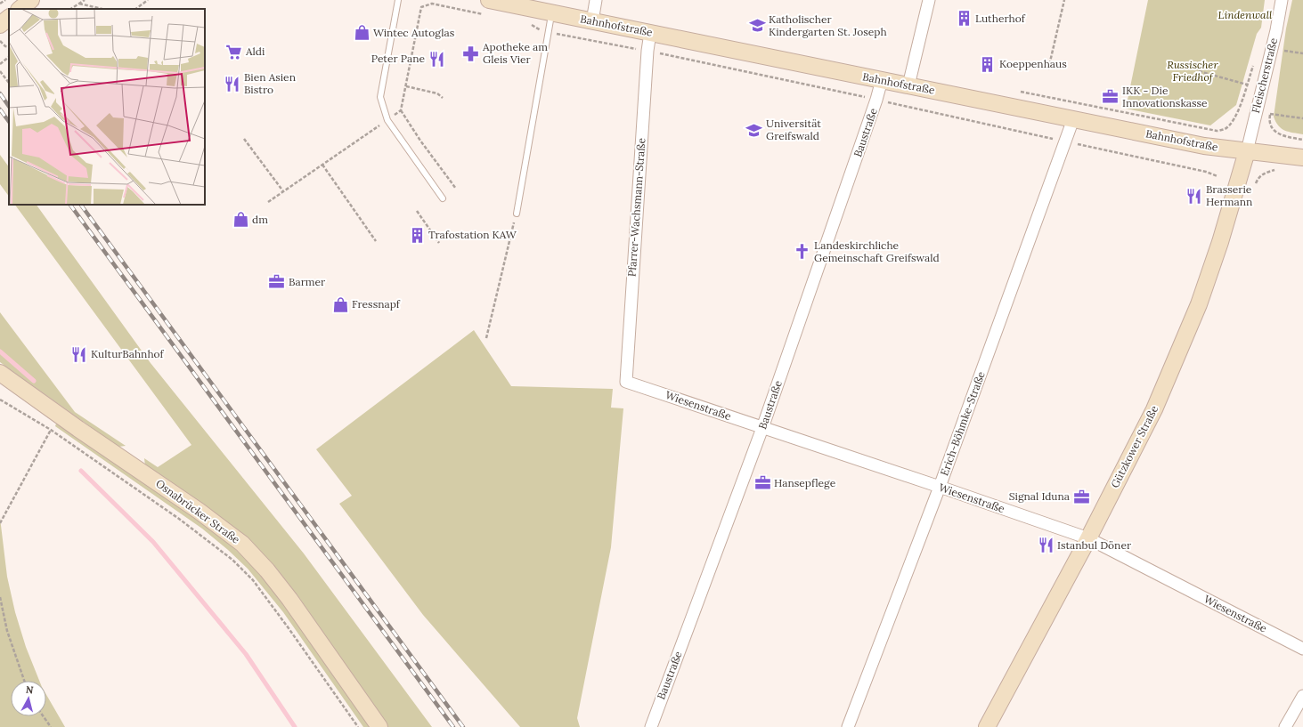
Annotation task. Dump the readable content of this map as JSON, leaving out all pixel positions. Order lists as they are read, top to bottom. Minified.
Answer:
{"streets":{"main road":["Bahnhofstraße","Gützkower Straße","Osnabrücker Straße"],"street":["Fleischerstraße","Baustraße","Pfarrer-Wachsmann-Straße","Wiesenstraße","Erich-Böhmke-Straße"]},"crossings":[["Bahnhofstraße","Fleischerstraße"],["Bahnhofstraße","Baustraße"],["Bahnhofstraße","Pfarrer-Wachsmann-Straße"],["Bahnhofstraße","Erich-Böhmke-Straße"],["Bahnhofstraße","Gützkower Straße"],["Fleischerstraße","Gützkower Straße"],["Baustraße","Wiesenstraße"],["Pfarrer-Wachsmann-Straße","Wiesenstraße"],["Wiesenstraße","Erich-Böhmke-Straße"],["Wiesenstraße","Gützkower Straße"]],"parks":["Lindenwall","Russischer Friedhof"],"places":{"building":["Lutherhof","Koeppenhaus","Trafostation KAW"],"school or university":["Katholischer Kindergarten St. Joseph","Universität Greifswald"],"shop":["Wintec Autoglas","dm","Fressnapf"],"supermarket":["Aldi"],"pharmacy":["Apotheke am Gleis Vier"],"restaurant":["Peter Pane","Bien Asien Bistro","Brasserie Hermann","KulturBahnhof","Istanbul Döner"],"office":["IKK - Die Innovationskasse","Barmer","Hansepflege","Signal Iduna"],"church":["Landeskirchliche Gemeinschaft Greifswald"]},"north":"top"}
